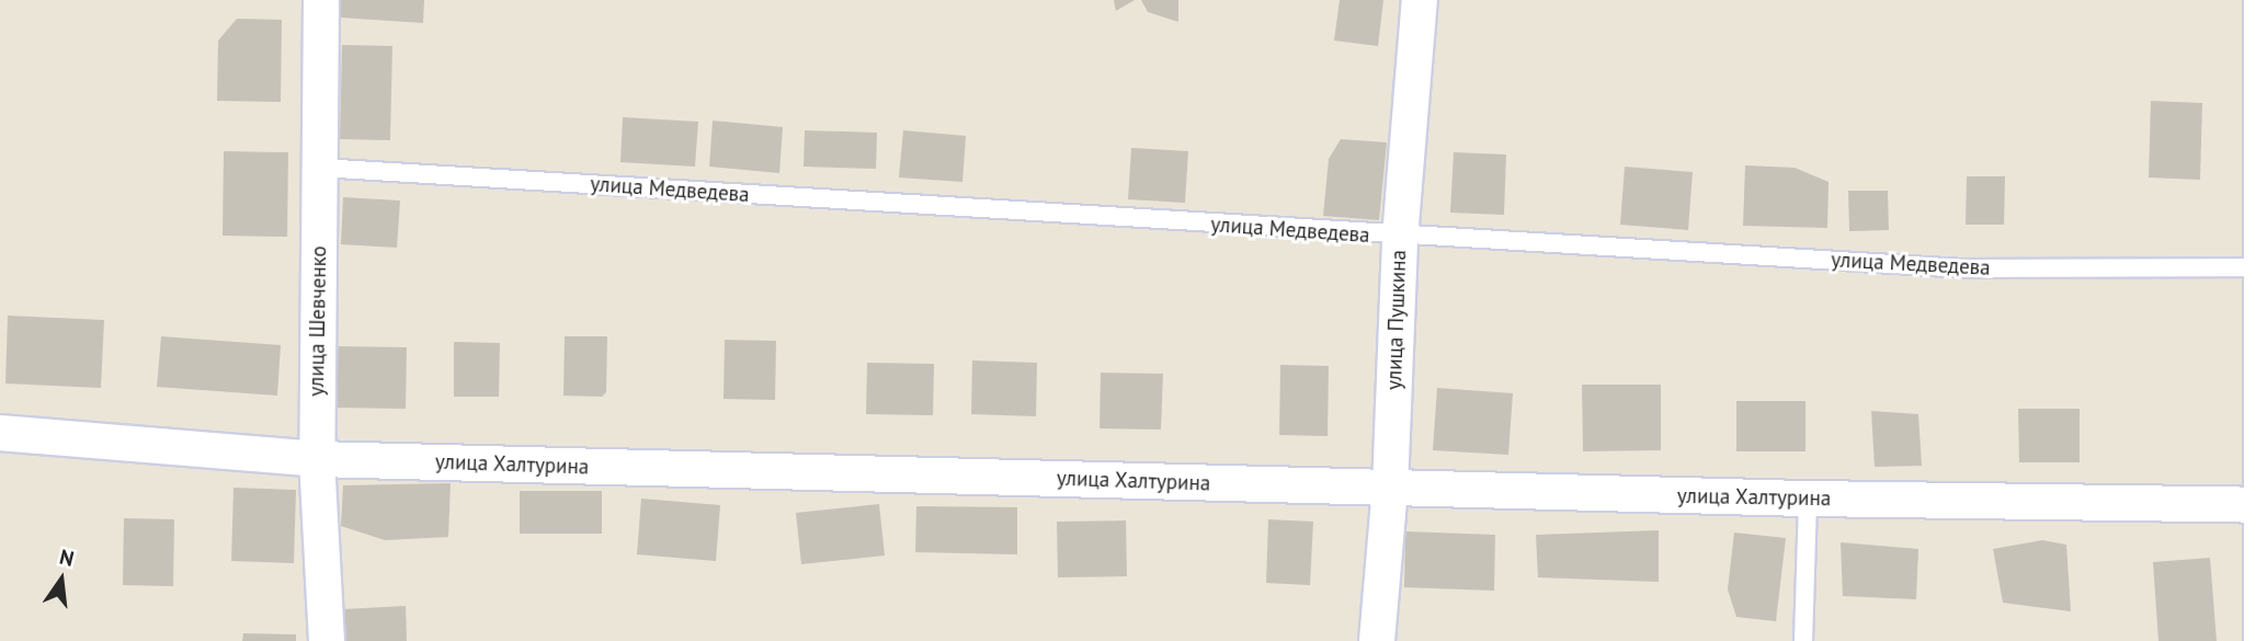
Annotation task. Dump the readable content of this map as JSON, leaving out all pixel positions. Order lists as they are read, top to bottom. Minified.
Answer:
{"streets":{"street":["улица Пушкина","улица Шевченко","улица Халтурина"],"lane":["улица Медведева"]},"crossings":[["улица Медведева","улица Пушкина"],["улица Медведева","улица Шевченко"],["улица Пушкина","улица Халтурина"],["улица Шевченко","улица Халтурина"]],"north":"top"}
